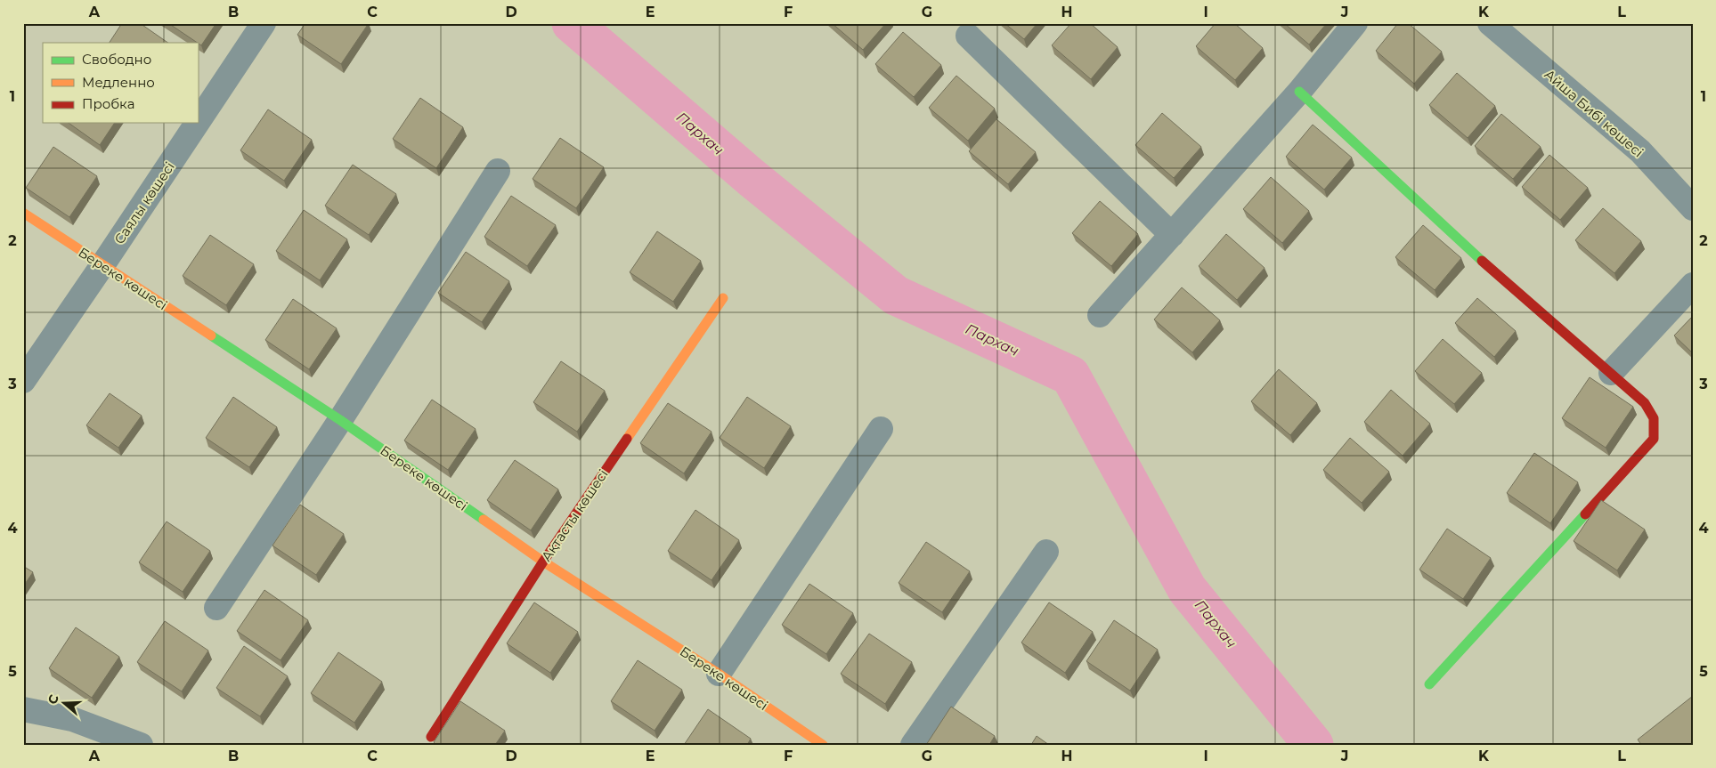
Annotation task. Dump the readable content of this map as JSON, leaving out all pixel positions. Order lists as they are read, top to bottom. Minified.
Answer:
{"streets":{"street":["Айша Бибі көшесі","Саялы көшесі","Береке көшесі","Ақтасты көшесі"]},"crossings":[["Саялы көшесі","Береке көшесі"],["Береке көшесі","Ақтасты көшесі"]],"water":["Пархач"],"legend":["Свободно","Медленно","Пробка"],"north":"left","grid":{"columns":["A","B","C","D","E","F","G","H","I","J","K","L"],"rows":["1","2","3","4","5"]}}
